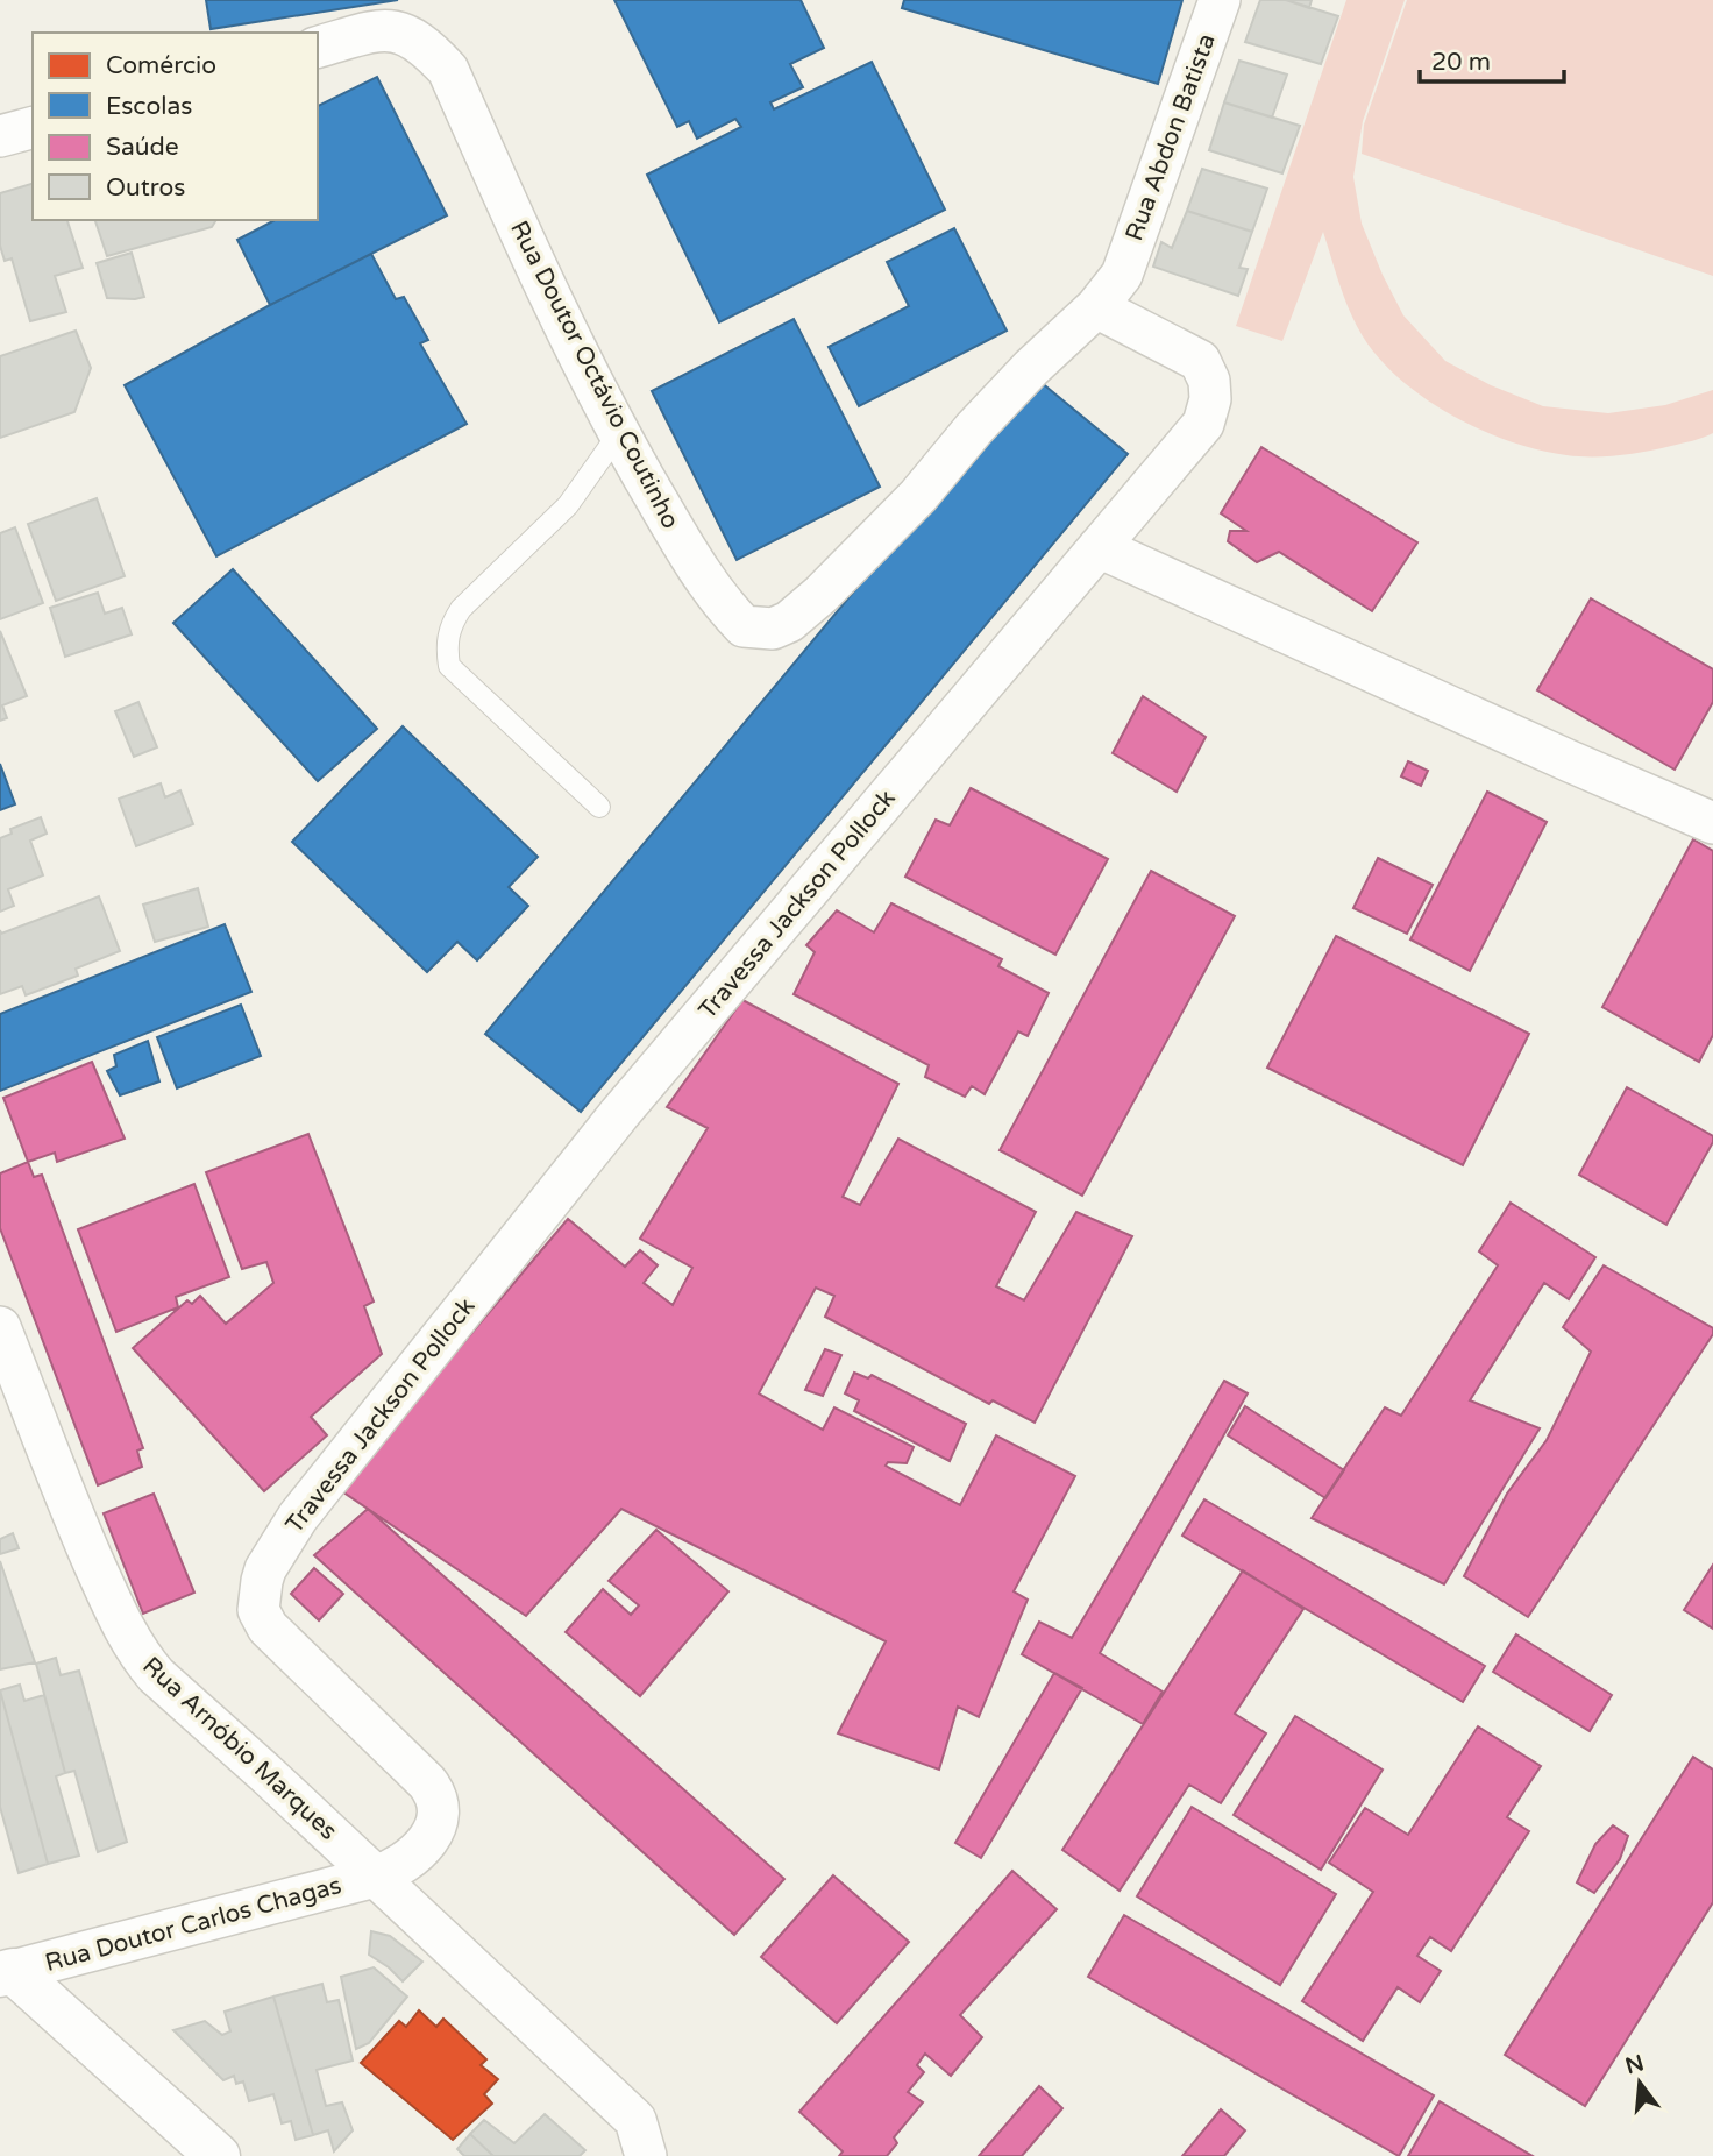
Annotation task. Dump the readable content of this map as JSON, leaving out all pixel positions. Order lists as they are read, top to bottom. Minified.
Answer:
{"streets":{"main road":["Rua Doutor Carlos Chagas"],"street":["Rua Abdon Batista","Rua Doutor Octávio Coutinho","Travessa Jackson Pollock","Rua Arnóbio Marques"]},"crossings":[["Rua Abdon Batista","Rua Doutor Octávio Coutinho"],["Rua Abdon Batista","Travessa Jackson Pollock"],["Rua Doutor Octávio Coutinho","Travessa Jackson Pollock"],["Travessa Jackson Pollock","Rua Doutor Carlos Chagas"],["Rua Arnóbio Marques","Rua Doutor Carlos Chagas"]],"legend":["Comércio","Escolas","Saúde","Outros"],"scale_bar":"20 m","north":"top"}
